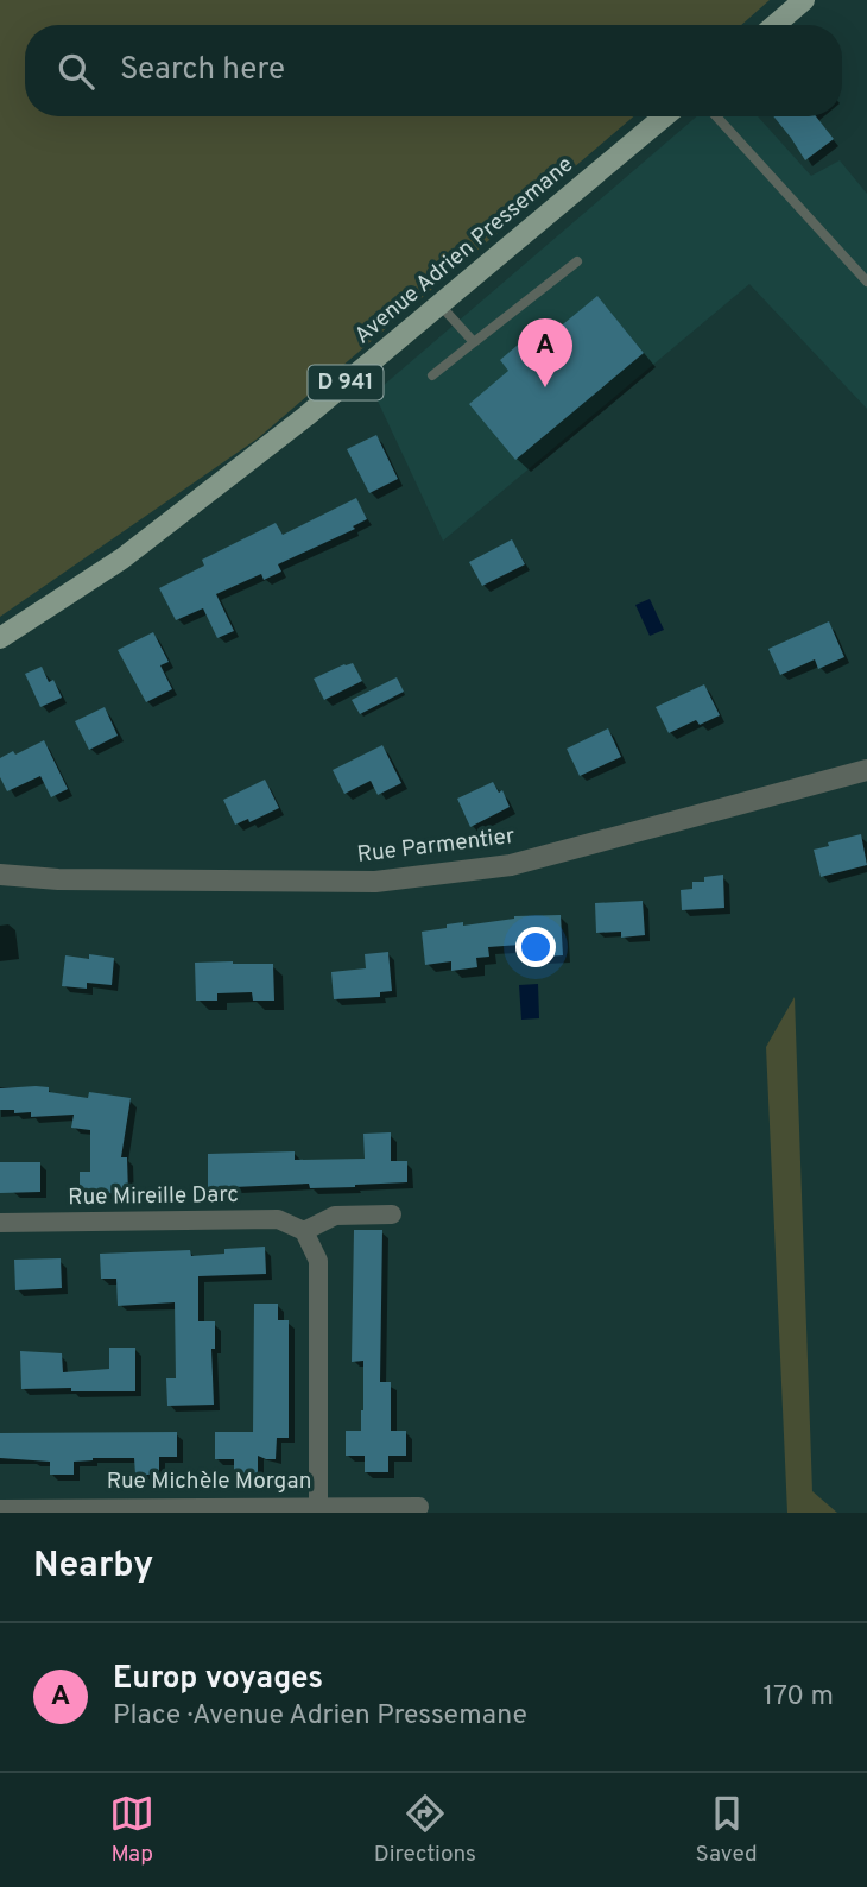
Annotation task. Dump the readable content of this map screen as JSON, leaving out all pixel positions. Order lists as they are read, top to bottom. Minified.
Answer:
{"streets":{"main road":["Avenue Adrien Pressemane","D 941"],"street":["Rue Parmentier","Rue Mireille Darc","Rue Michèle Morgan"]},"page":{"search":"Search here","pins":"A","heading":"Nearby","list":[{"mark":"A","name":"Europ voyages","note":"Place · Avenue Adrien Pressemane","value":"170 m"}],"nav":["Map","Directions","Saved"]}}
